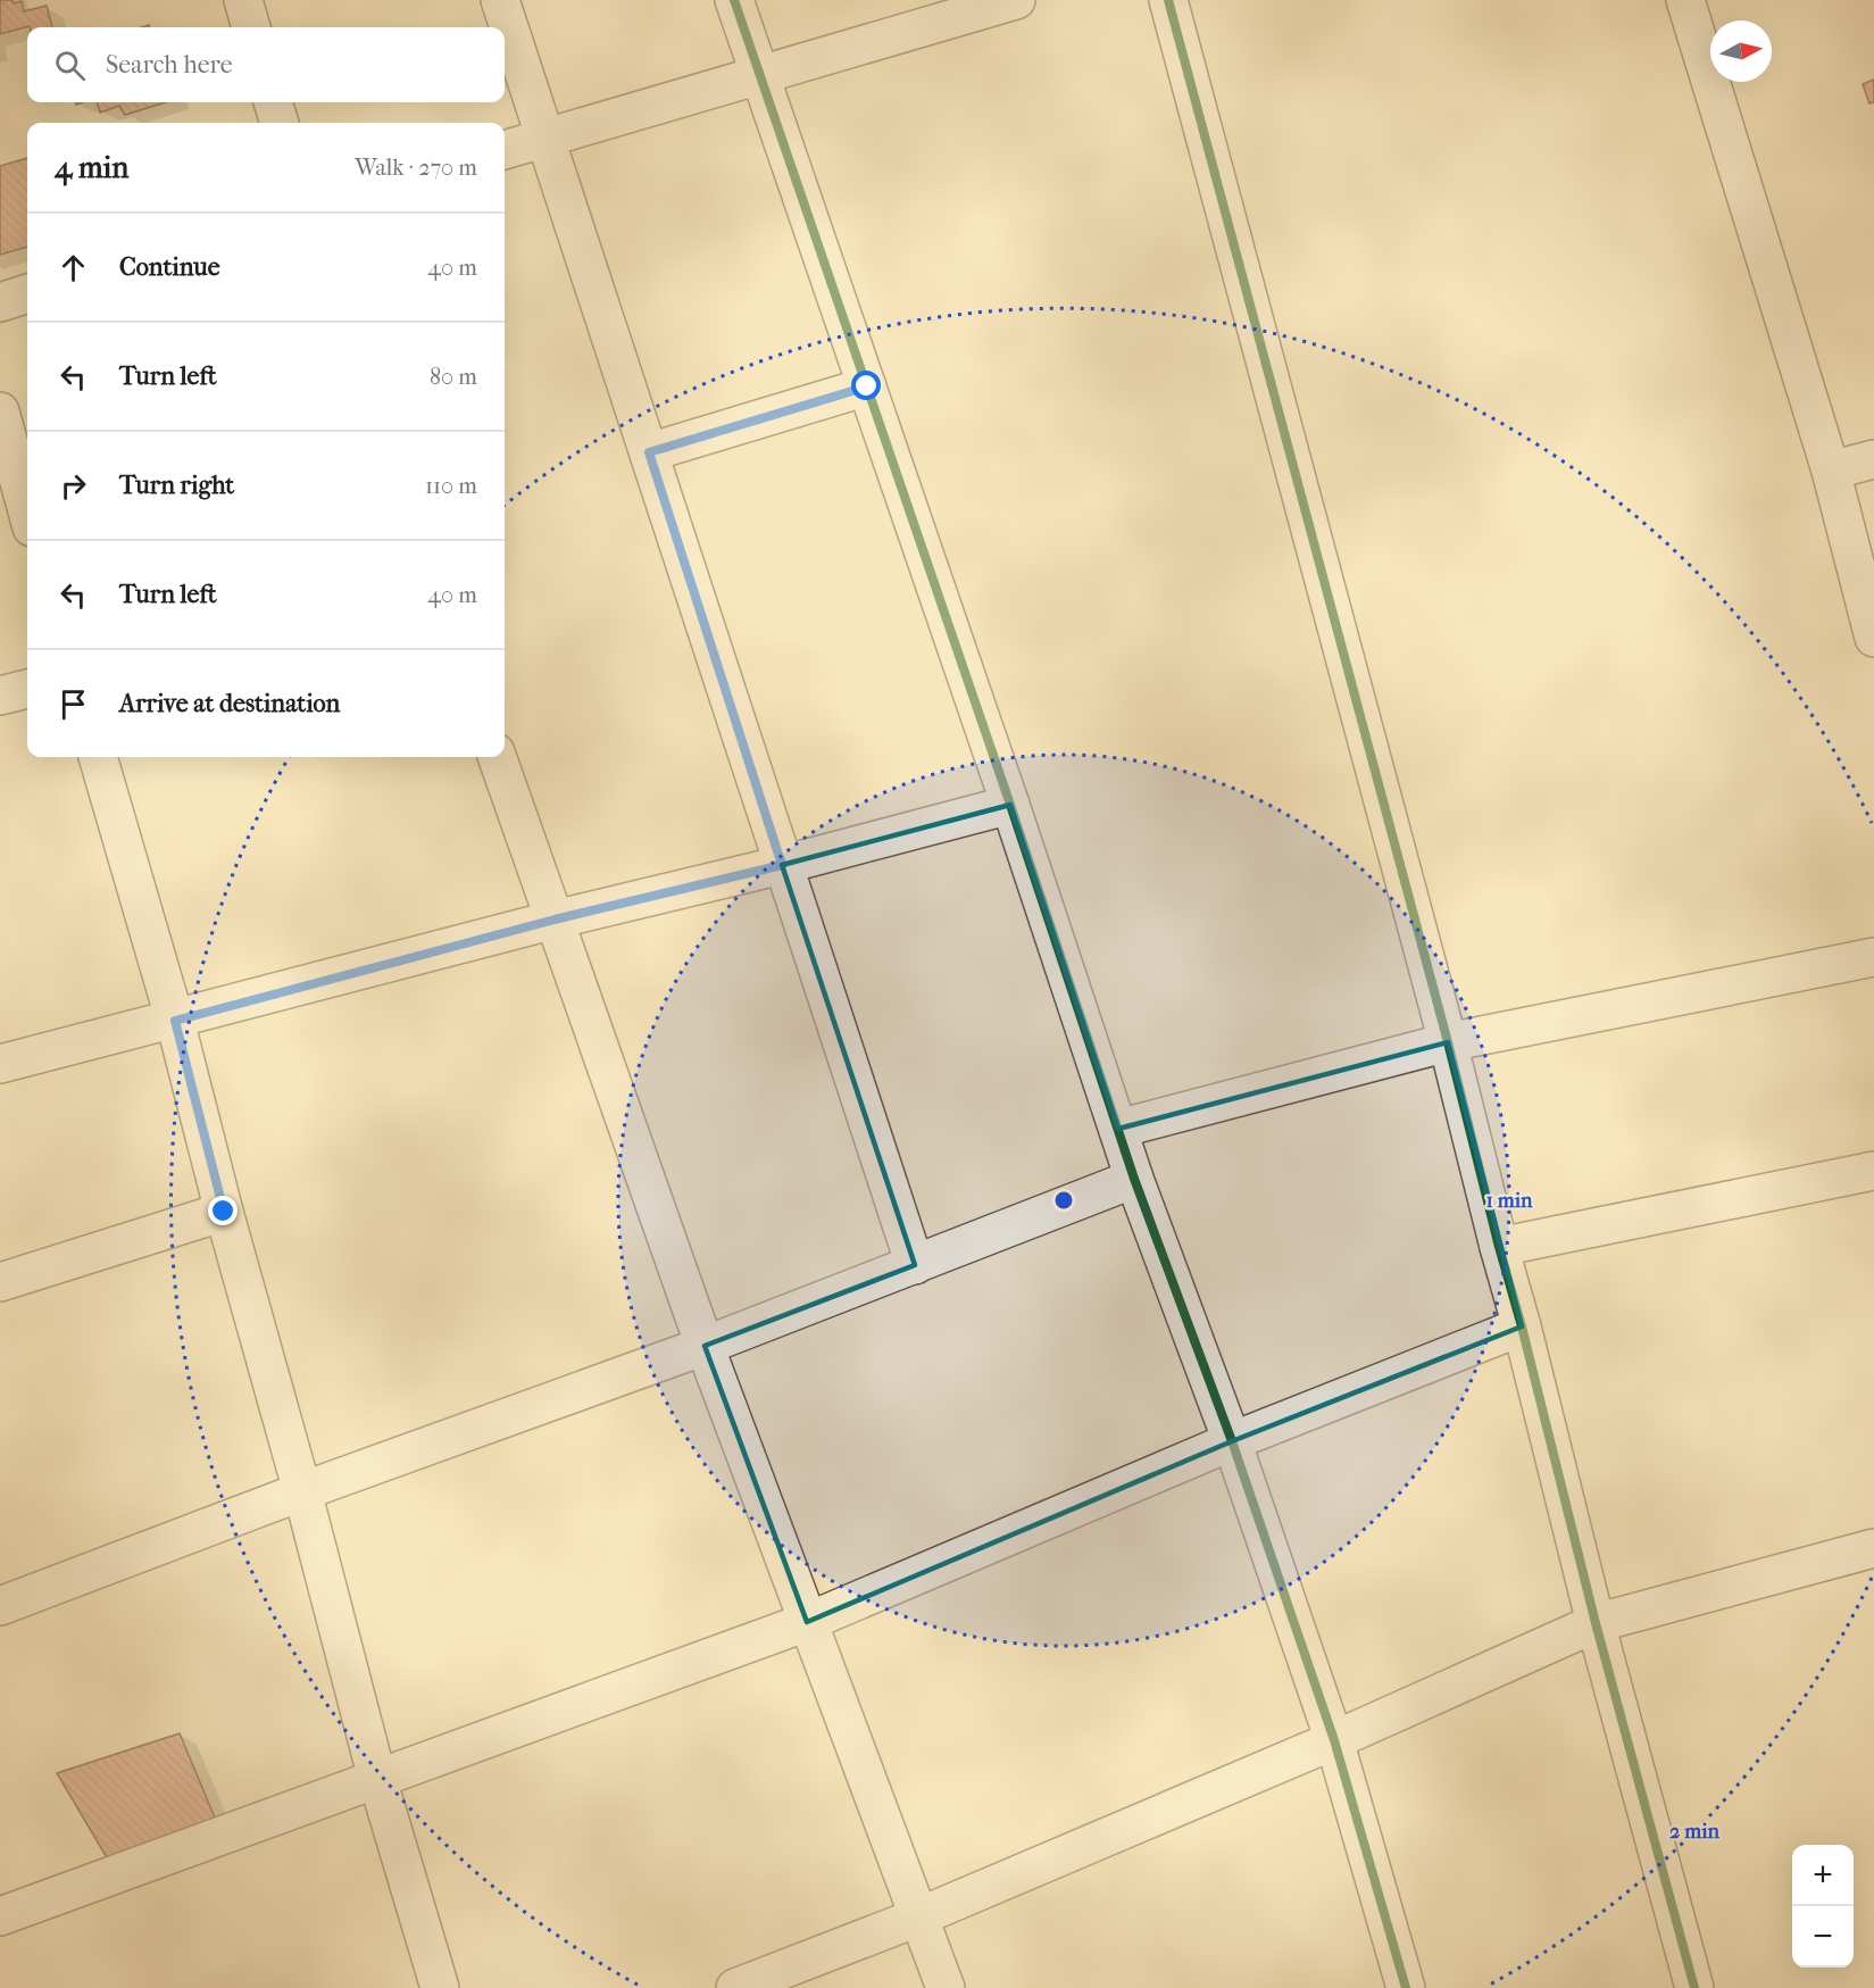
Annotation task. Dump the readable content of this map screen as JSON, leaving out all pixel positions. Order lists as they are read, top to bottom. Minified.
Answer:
{"north":"right","page":{"search":"Search here","heading":["4 min","Walk · 270 m"],"list":[["Continue","40 m"],["Turn left","80 m"],["Turn right","110 m"],["Turn left","40 m"],"Arrive at destination"],"map_buttons":["+","−"]},"rings":["1 min","2 min"]}
